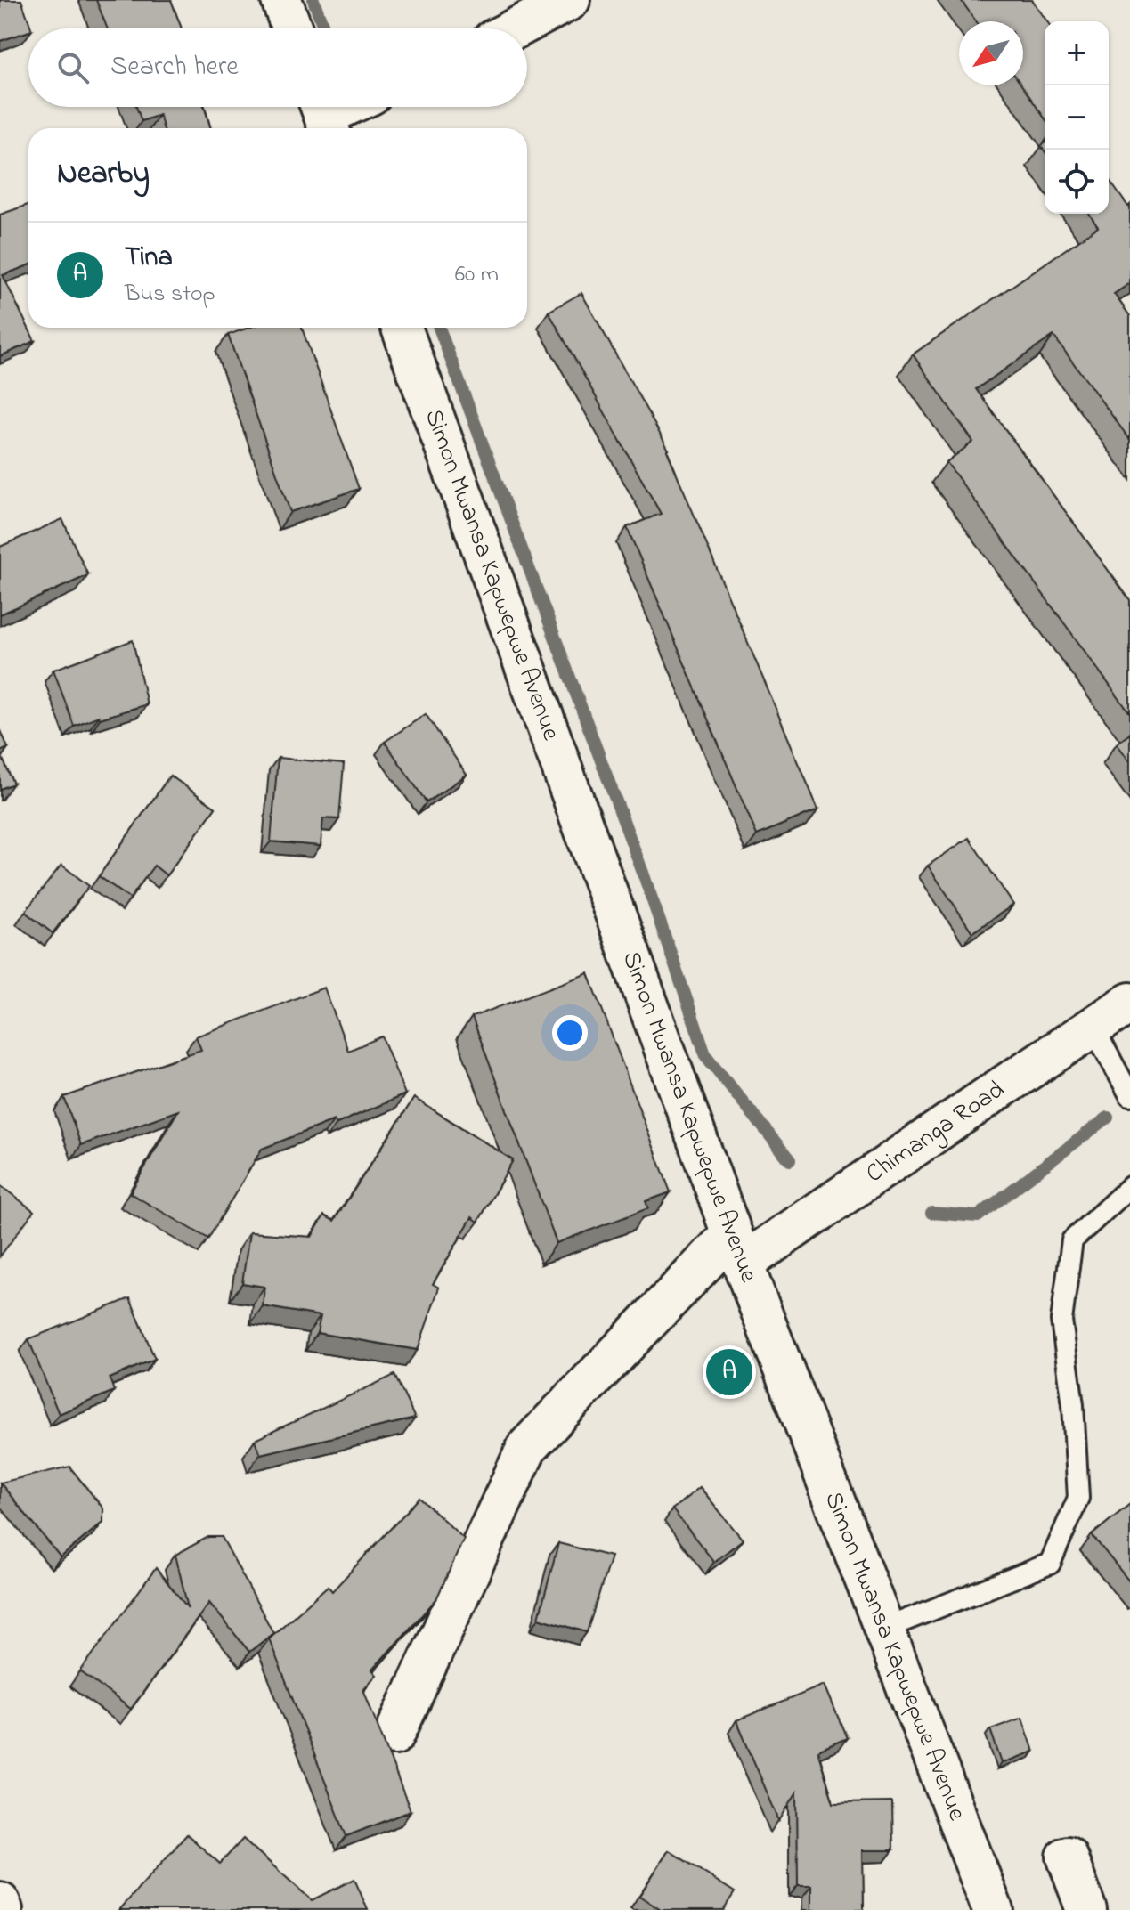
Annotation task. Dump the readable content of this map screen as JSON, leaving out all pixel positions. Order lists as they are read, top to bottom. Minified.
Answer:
{"streets":{"main road":["Simon Mwansa Kapwepwe Avenue","Chimanga Road"]},"crossings":[["Simon Mwansa Kapwepwe Avenue","Chimanga Road"]],"north":"bottom left","page":{"map_buttons":["+","−"],"search":"Search here","heading":"Nearby","list":[{"mark":"A","name":"Tina","note":"Bus stop","value":"60 m"}],"pins":"A"}}
